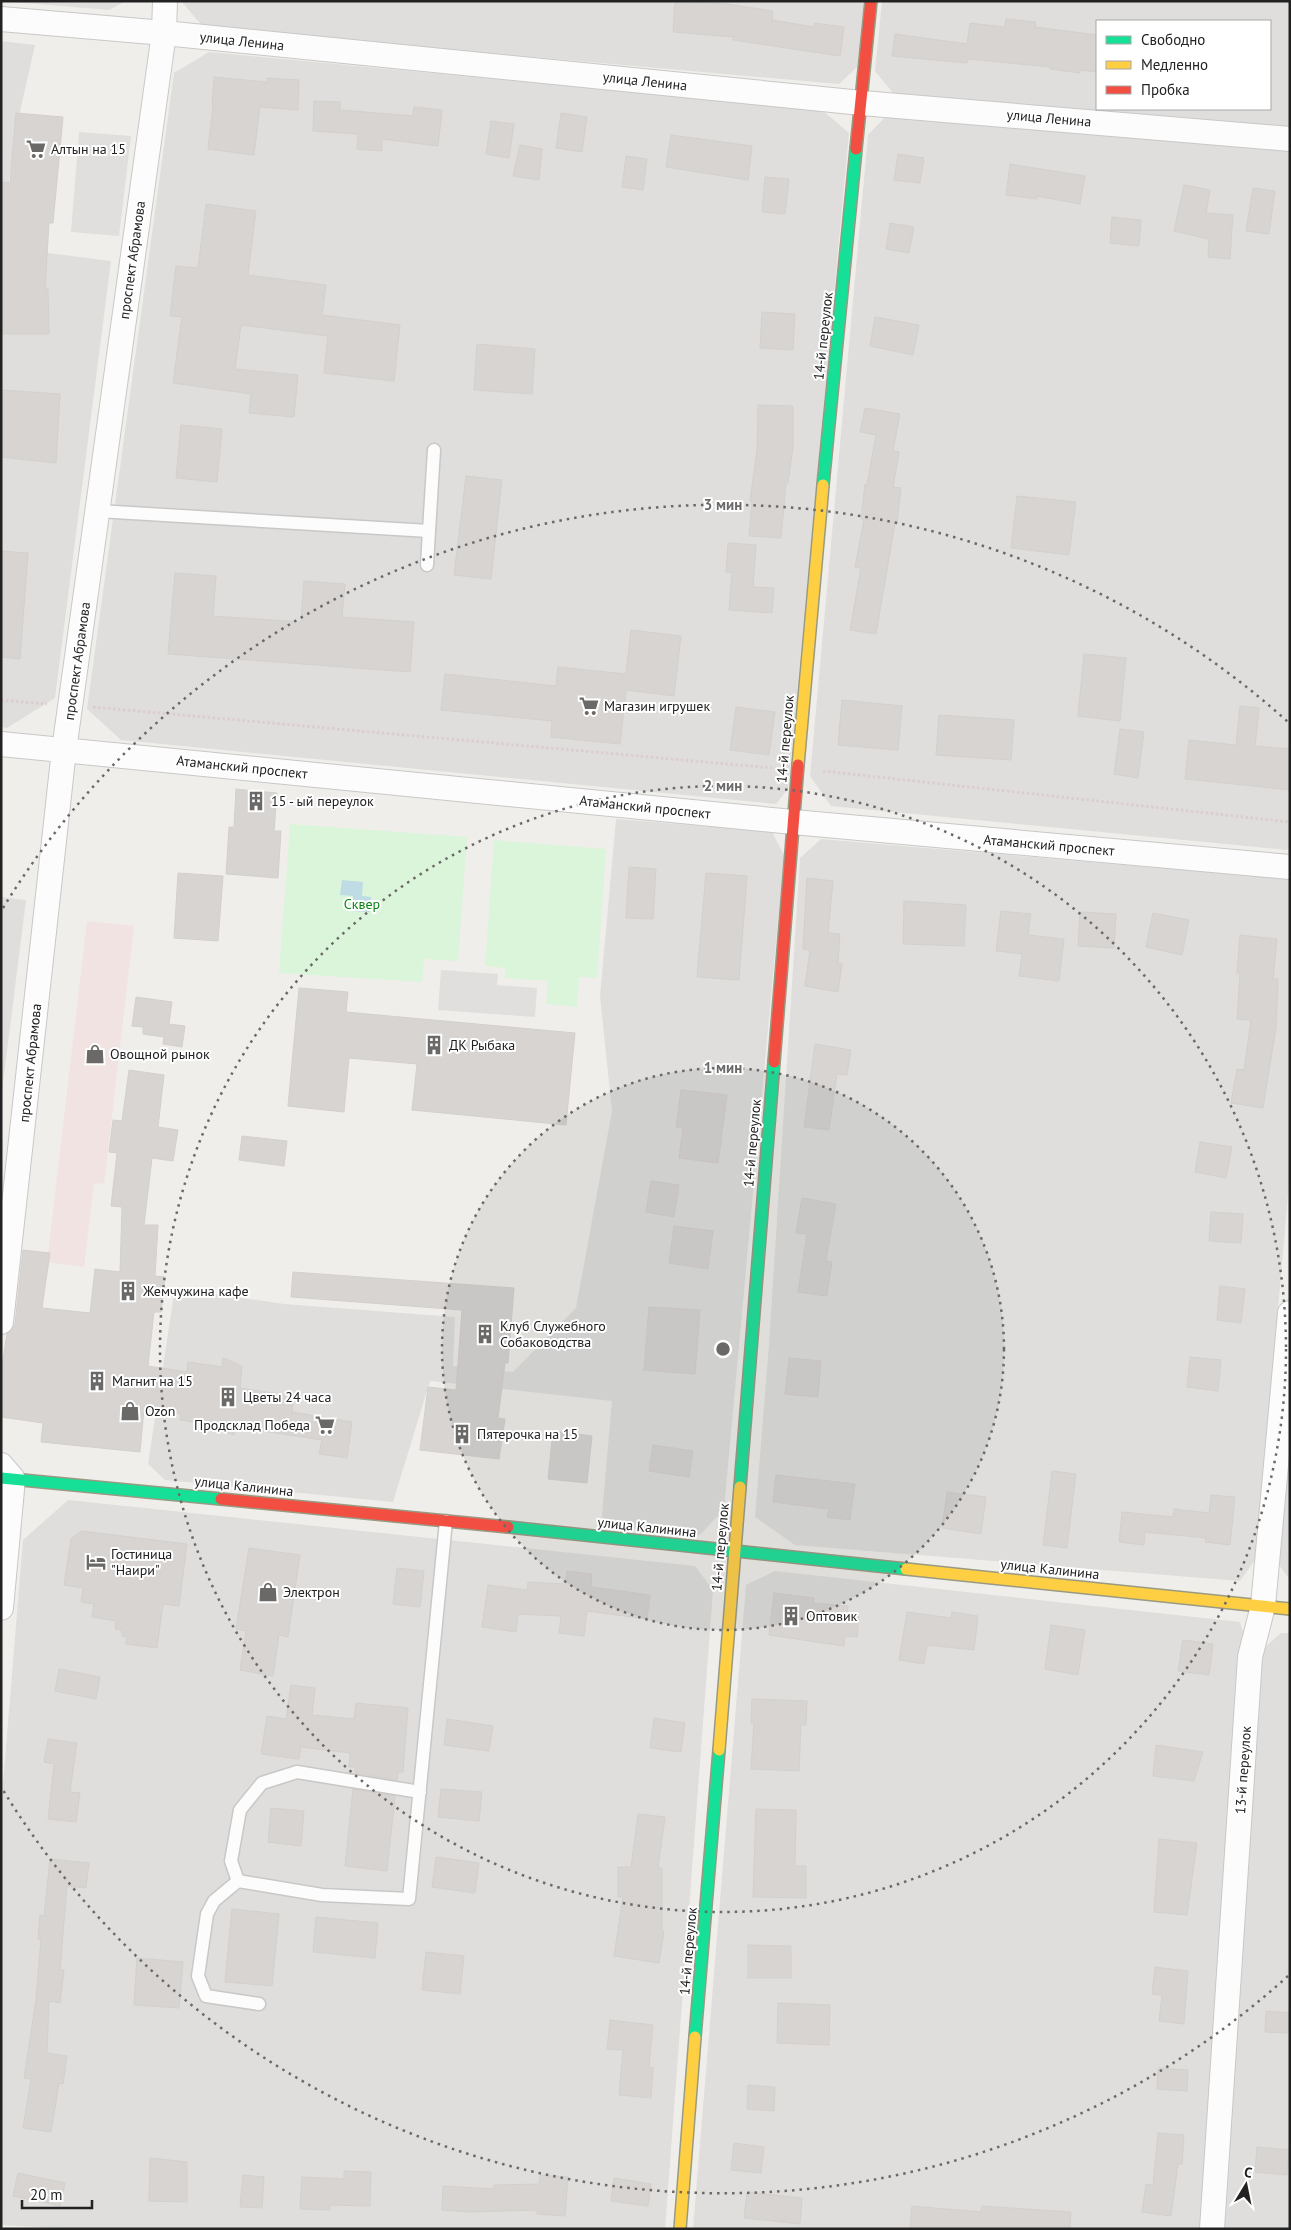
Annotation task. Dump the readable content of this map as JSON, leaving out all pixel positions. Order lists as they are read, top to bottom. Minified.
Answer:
{"streets":{"street":["улица Ленина","проспект Абрамова","14-й переулок","Атаманский проспект","улица Калинина","13-й переулок"]},"crossings":[["улица Ленина","проспект Абрамова"],["улица Ленина","14-й переулок"],["проспект Абрамова","Атаманский проспект"],["14-й переулок","Атаманский проспект"],["14-й переулок","улица Калинина"],["улица Калинина","13-й переулок"]],"parks":["Сквер"],"places":{"supermarket":["Алтын на 15","Магазин игрушек","Продсклад Победа"],"building":["15 - ый переулок","ДК Рыбака","Жемчужина кафе","Клуб Служебного Собаководства","Магнит на 15","Цветы 24 часа","Пятерочка на 15","Оптовик"],"shop":["Овощной рынок","Ozon","Электрон"],"hotel":["Гостиница \"Наири\""]},"legend":["Свободно","Медленно","Пробка"],"scale_bar":"20 m","north":"top","rings":["3 мин","2 мин","1 мин"]}
